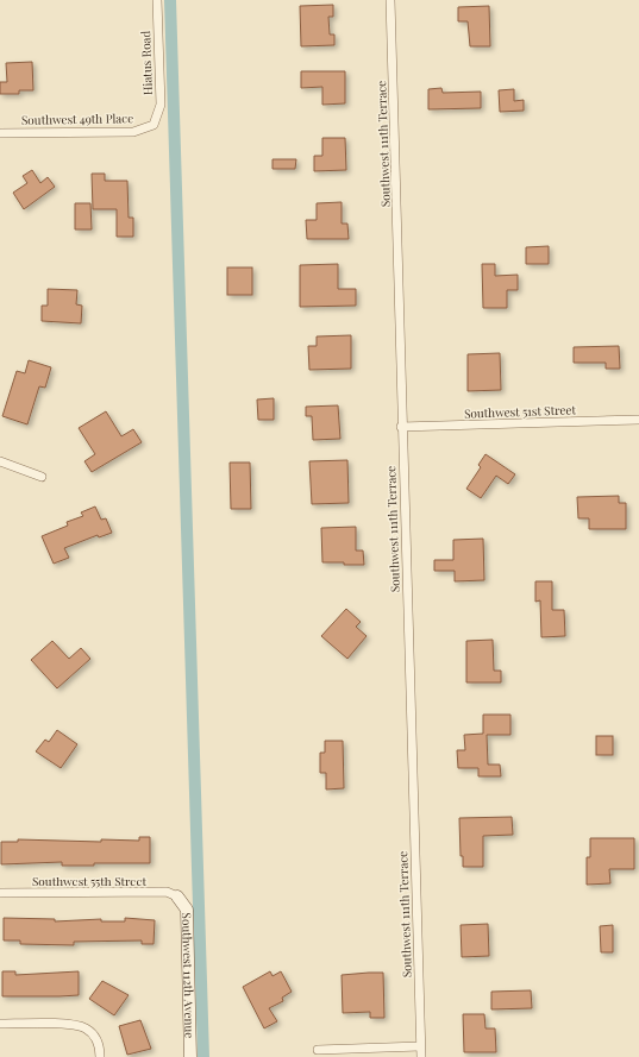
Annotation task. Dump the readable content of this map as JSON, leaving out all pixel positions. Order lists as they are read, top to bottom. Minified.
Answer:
{"streets":{"street":["Hiatus Road","Southwest 49th Place","Southwest 111th Terrace","Southwest 51st Street","Southwest 55th Street","Southwest 112th Avenue"]},"crossings":[["Hiatus Road","Southwest 49th Place"],["Southwest 111th Terrace","Southwest 51st Street"],["Southwest 55th Street","Southwest 112th Avenue"]]}
